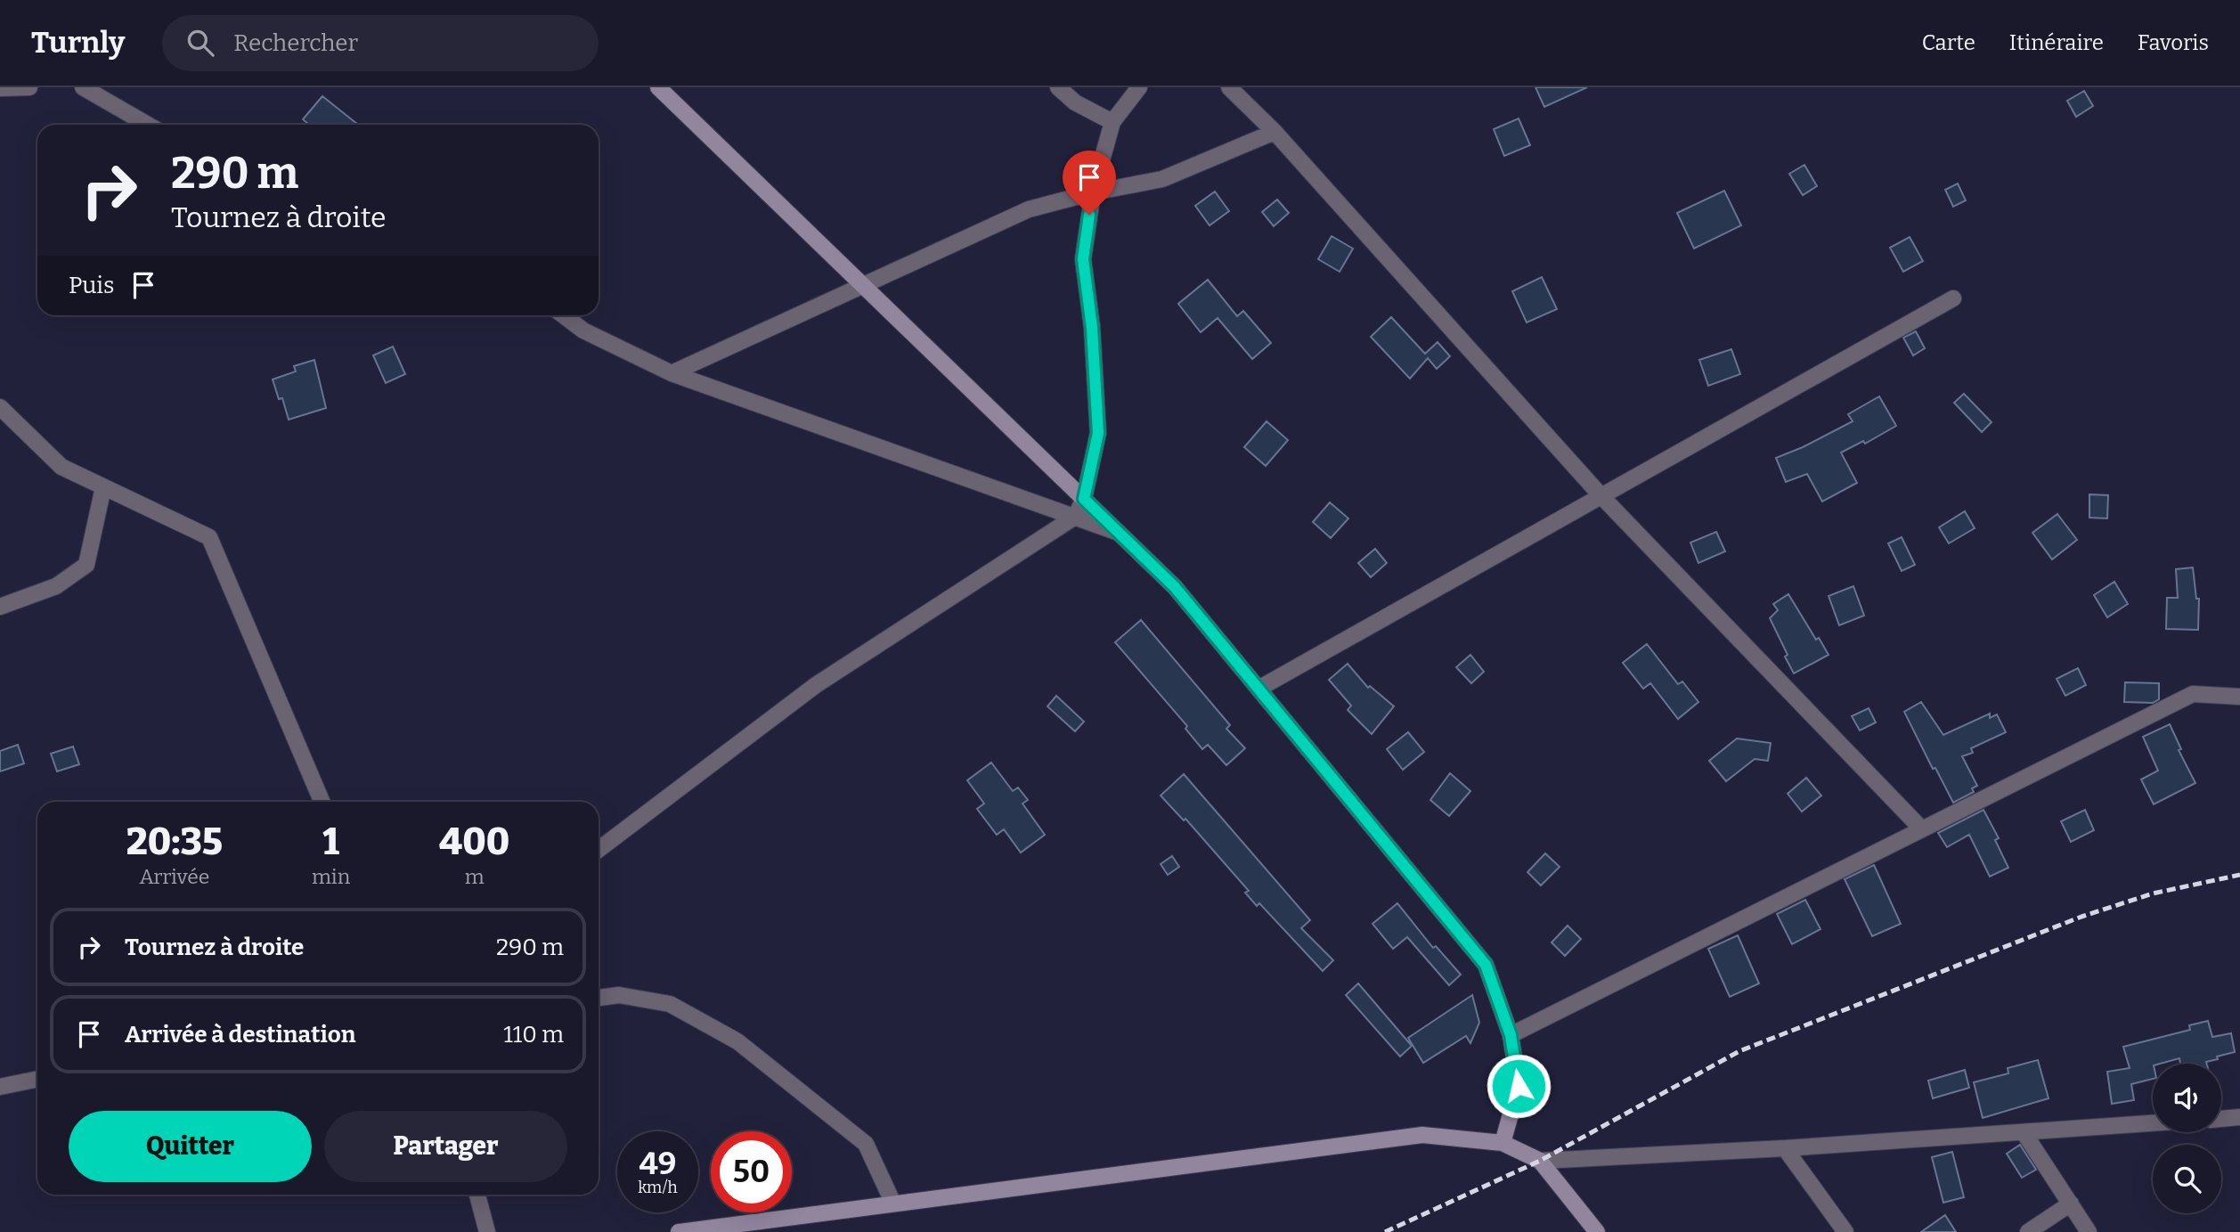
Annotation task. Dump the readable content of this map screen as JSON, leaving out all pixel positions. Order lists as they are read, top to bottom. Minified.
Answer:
{"page":{"header":"Turnly","search":"Rechercher","nav":["Carte","Itinéraire","Favoris"],"turn":["290 m","Tournez à droite"],"then":"Puis","eta":["20:35","Arrivée","1","min","400","m"],"list":[{"name":"Tournez à droite","value":"290 m"},{"name":"Arrivée à destination","value":"110 m"}],"buttons":["Quitter","Partager"],"speed":"49 km/h","limit":"50"}}
